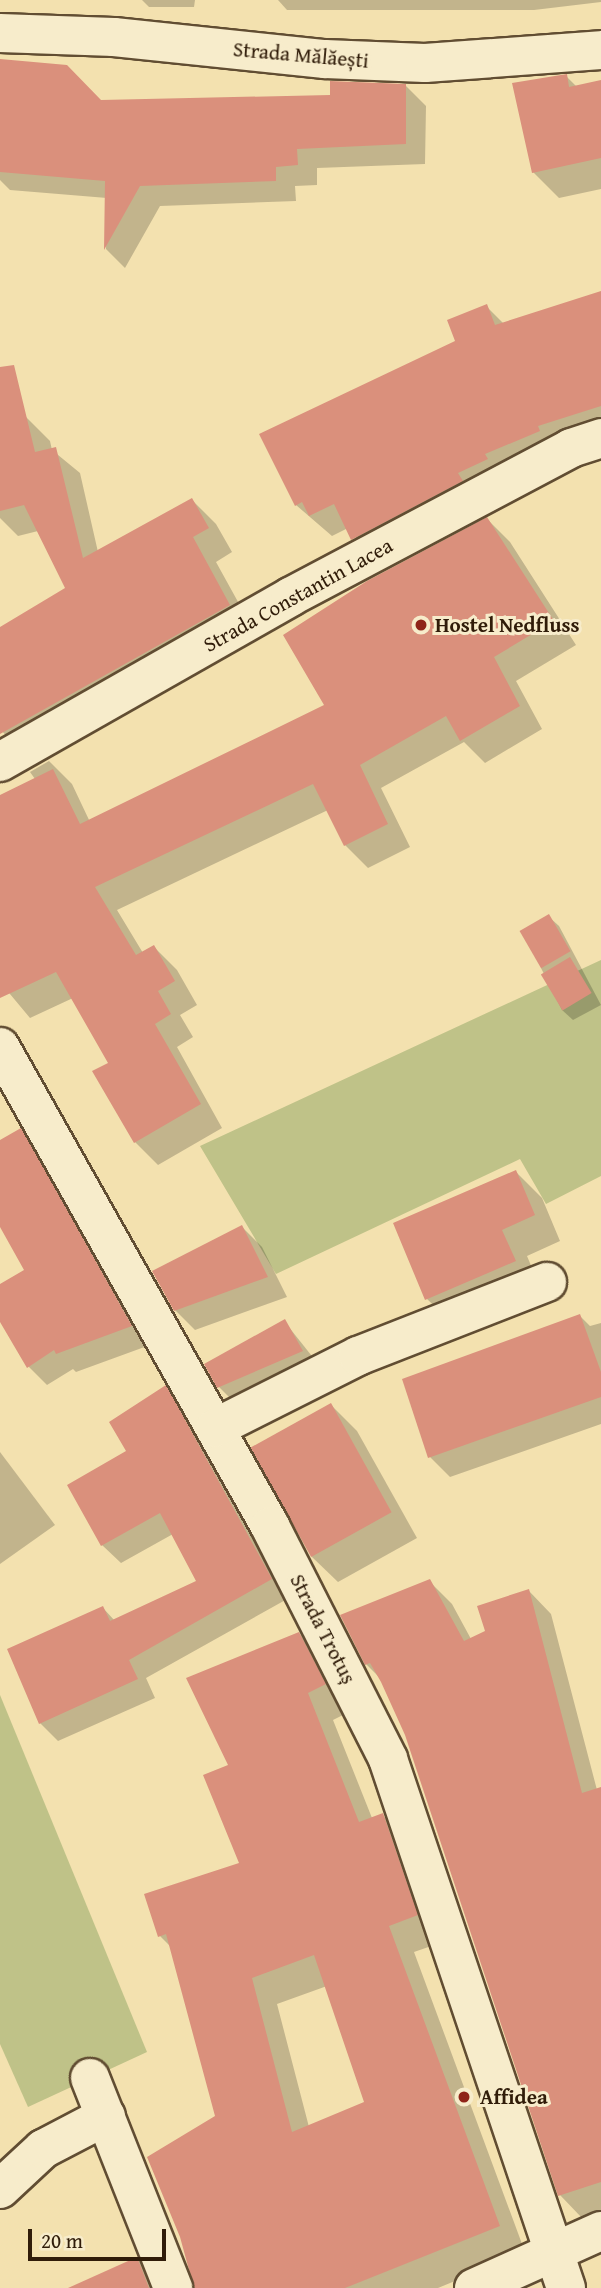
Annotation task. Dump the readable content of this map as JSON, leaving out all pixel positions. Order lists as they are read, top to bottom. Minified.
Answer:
{"streets":{"street":["Strada Mălăești","Strada Constantin Lacea","Strada Trotuș"]},"places":["Hostel Nedfluss","Affidea"],"scale_bar":"20 m"}
